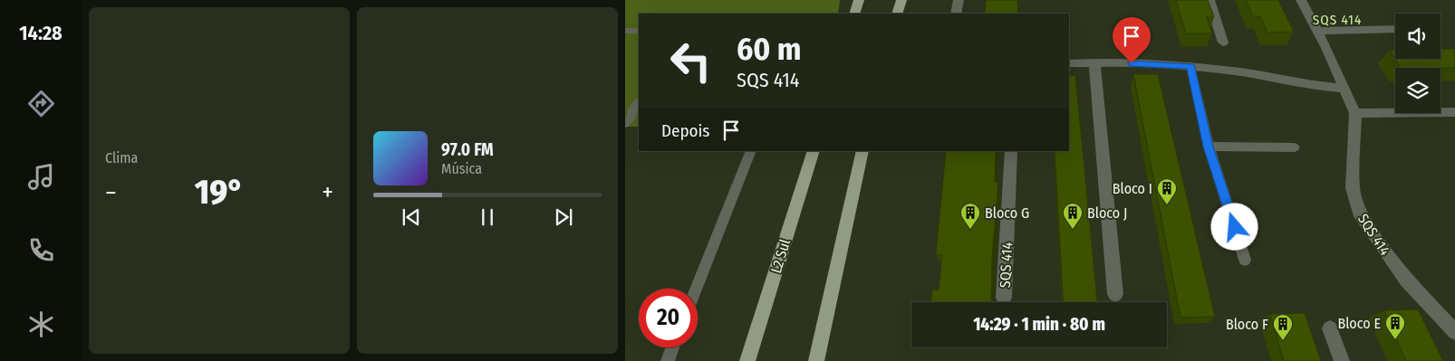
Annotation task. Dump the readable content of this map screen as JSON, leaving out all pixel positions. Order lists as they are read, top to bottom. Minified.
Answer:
{"streets":{"main road":["L2 Sul"],"street":["SQS 414"]},"districts":["SQS 414"],"places":{"building":["Bloco I","Bloco G","Bloco J","Bloco E","Bloco F"]},"page":{"tabs":"14:28","tile":"Clima","turn":["60 m","SQS 414"],"then":"Depois","song":["97.0 FM","Música"],"heat":["−","19°","+"],"limit":"20","trip":"14:29 · 1 min · 80 m"}}
